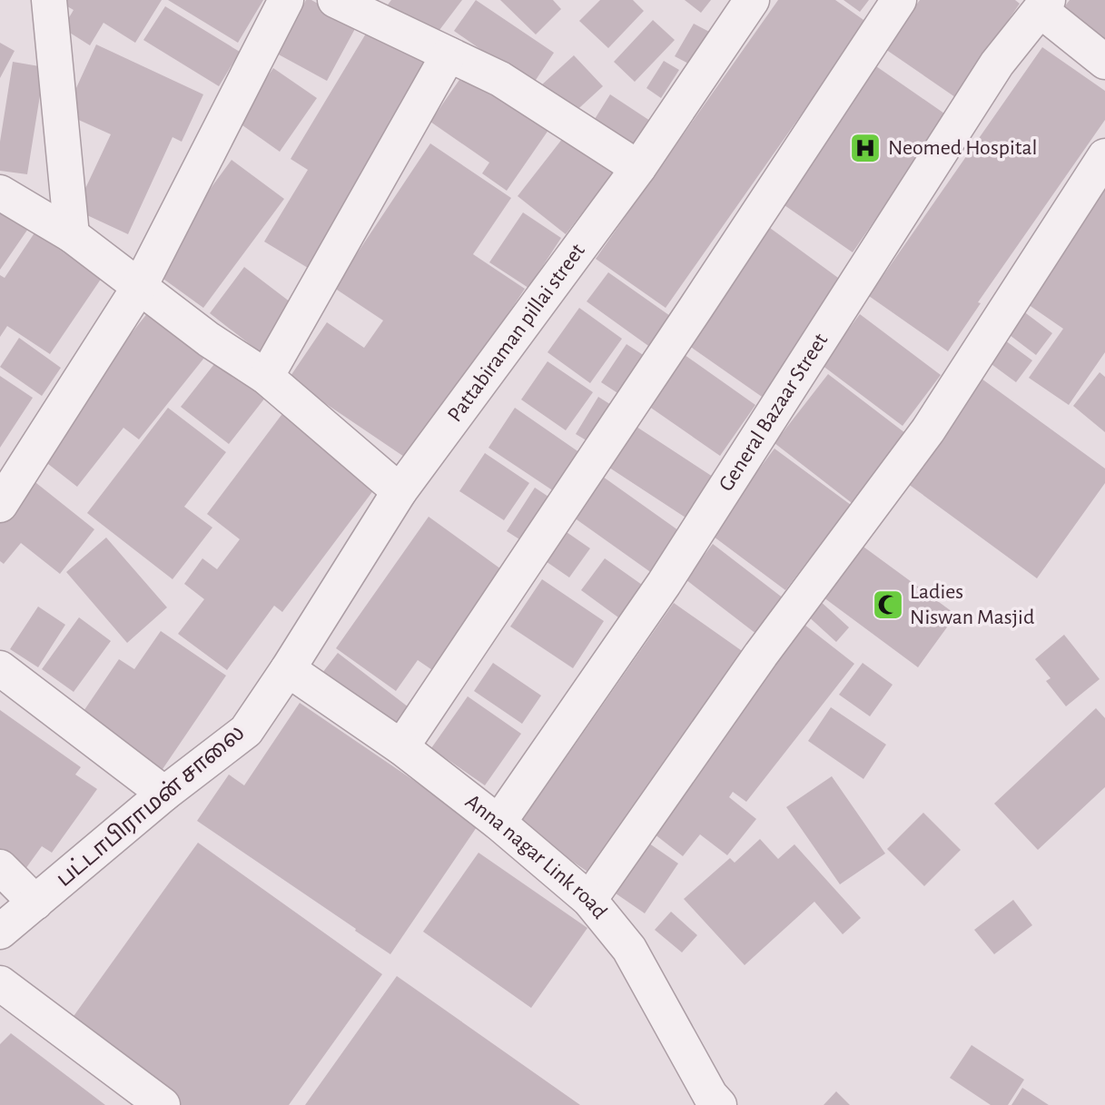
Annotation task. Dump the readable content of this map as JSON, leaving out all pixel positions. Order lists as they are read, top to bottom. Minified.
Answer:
{"streets":{"street":["Pattabiraman pillai street","General Bazaar Street","பட்டாபிராமன் சாலை","Anna nagar Link road"]},"crossings":[["Pattabiraman pillai street","பட்டாபிராமன் சாலை"],["Pattabiraman pillai street","Anna nagar Link road"],["General Bazaar Street","Anna nagar Link road"],["பட்டாபிராமன் சாலை","Anna nagar Link road"]],"places":{"hospital":["Neomed Hospital"],"mosque":["Ladies Niswan Masjid"]}}
